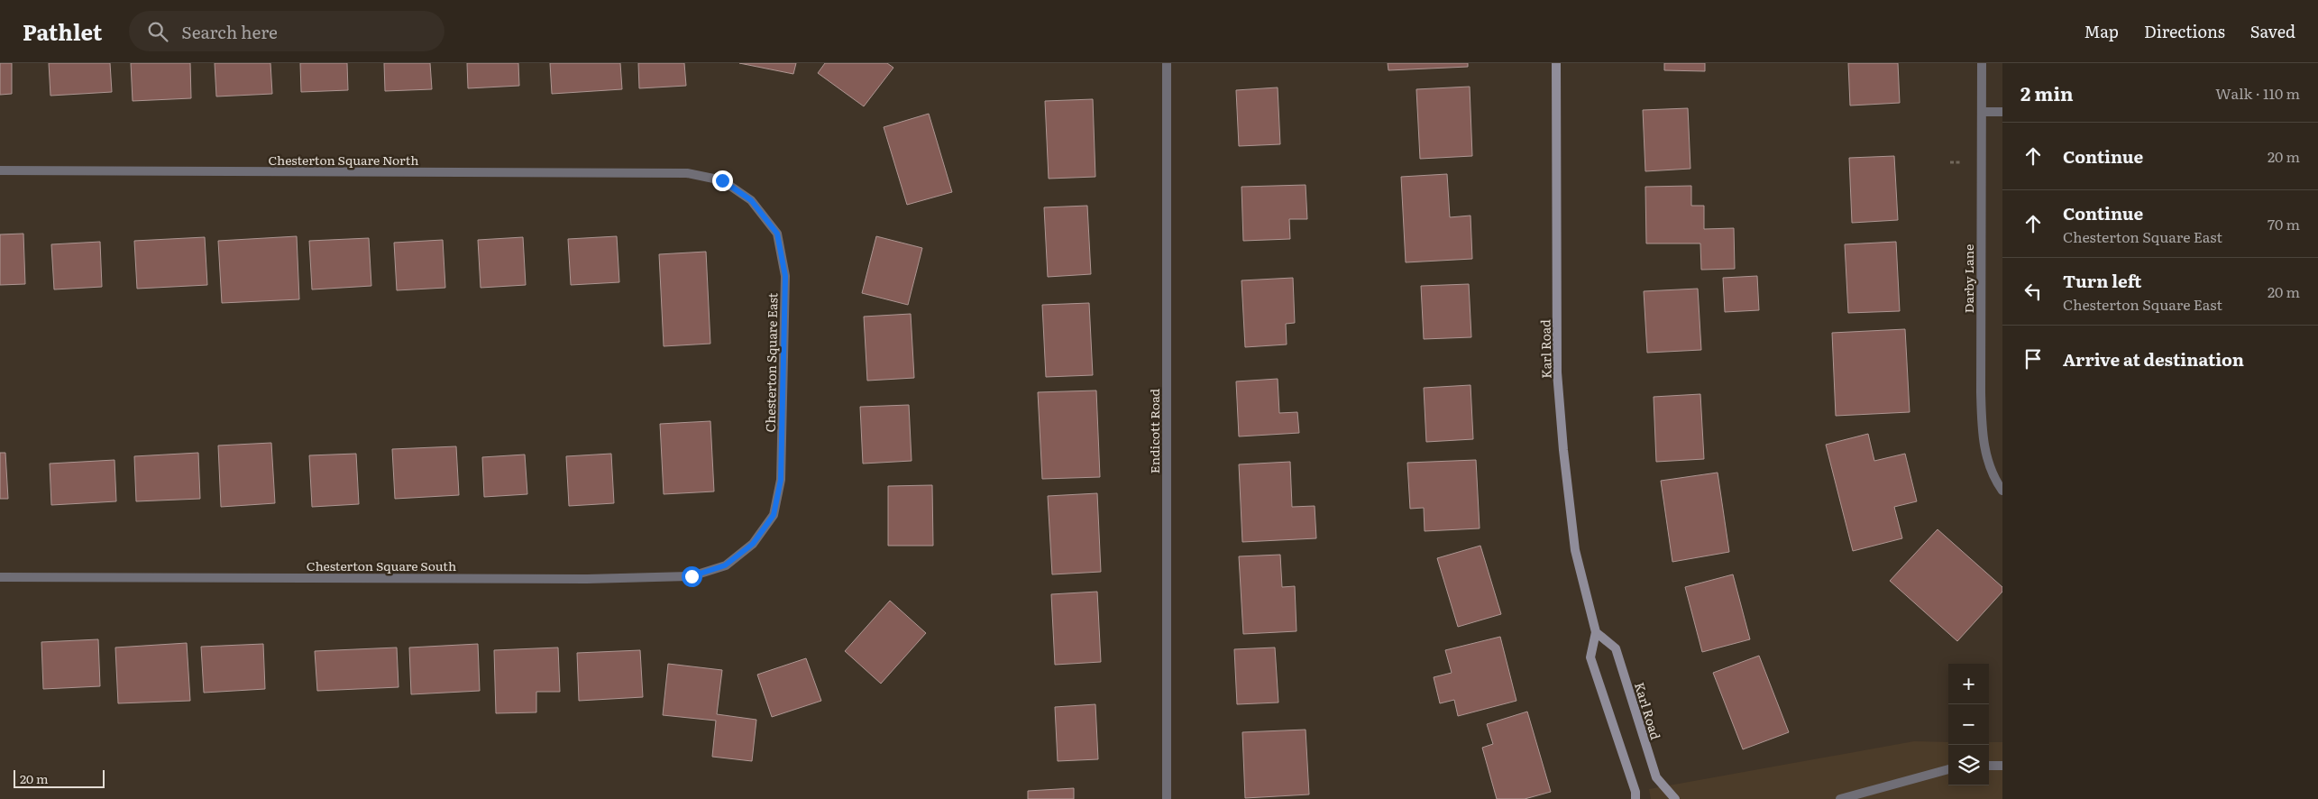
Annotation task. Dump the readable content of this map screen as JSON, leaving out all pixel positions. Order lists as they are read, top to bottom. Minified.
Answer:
{"streets":{"street":["Chesterton Square North","Darby Lane","Karl Road","Chesterton Square East","Endicott Road","Chesterton Square South"]},"crossings":[["Chesterton Square North","Chesterton Square East"],["Chesterton Square East","Chesterton Square South"]],"scale_bar":"20 m","page":{"header":"Pathlet","search":"Search here","nav":["Map","Directions","Saved"],"heading":["2 min","Walk · 110 m"],"list":[["Continue","20 m"],["Continue","Chesterton Square East","70 m"],["Turn left","Chesterton Square East","20 m"],"Arrive at destination"],"map_buttons":["+","−"],"scale":"20 m"}}
